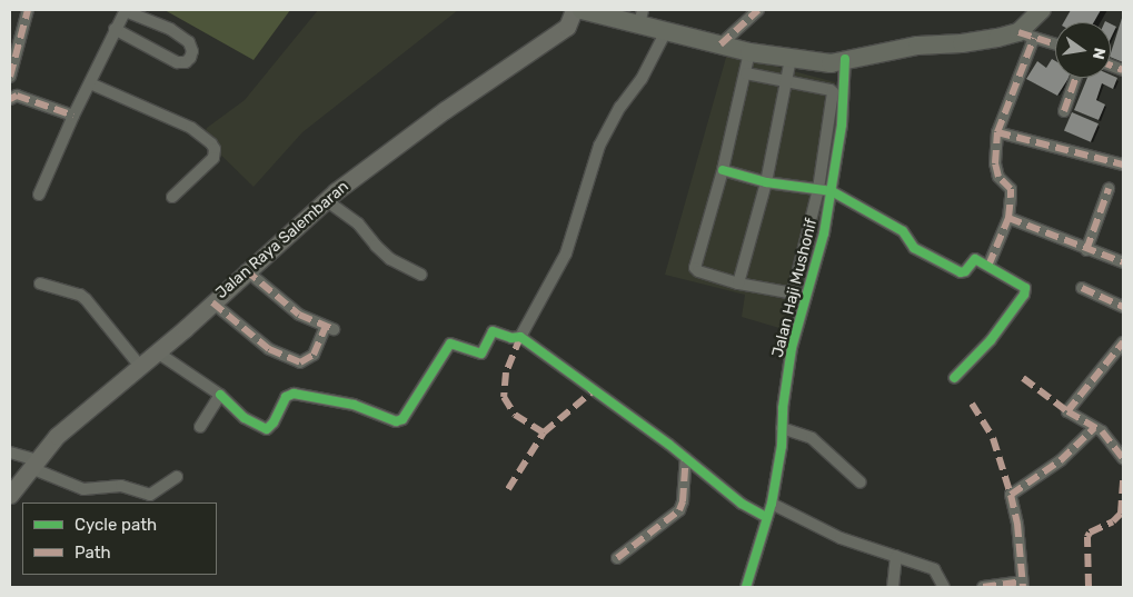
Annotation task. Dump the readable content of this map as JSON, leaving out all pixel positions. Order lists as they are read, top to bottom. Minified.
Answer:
{"streets":{"main road":["Jalan Raya Salembaran"],"street":["Jalan Haji Mushonif"]},"legend":["Cycle path","Path"],"north":"right"}
